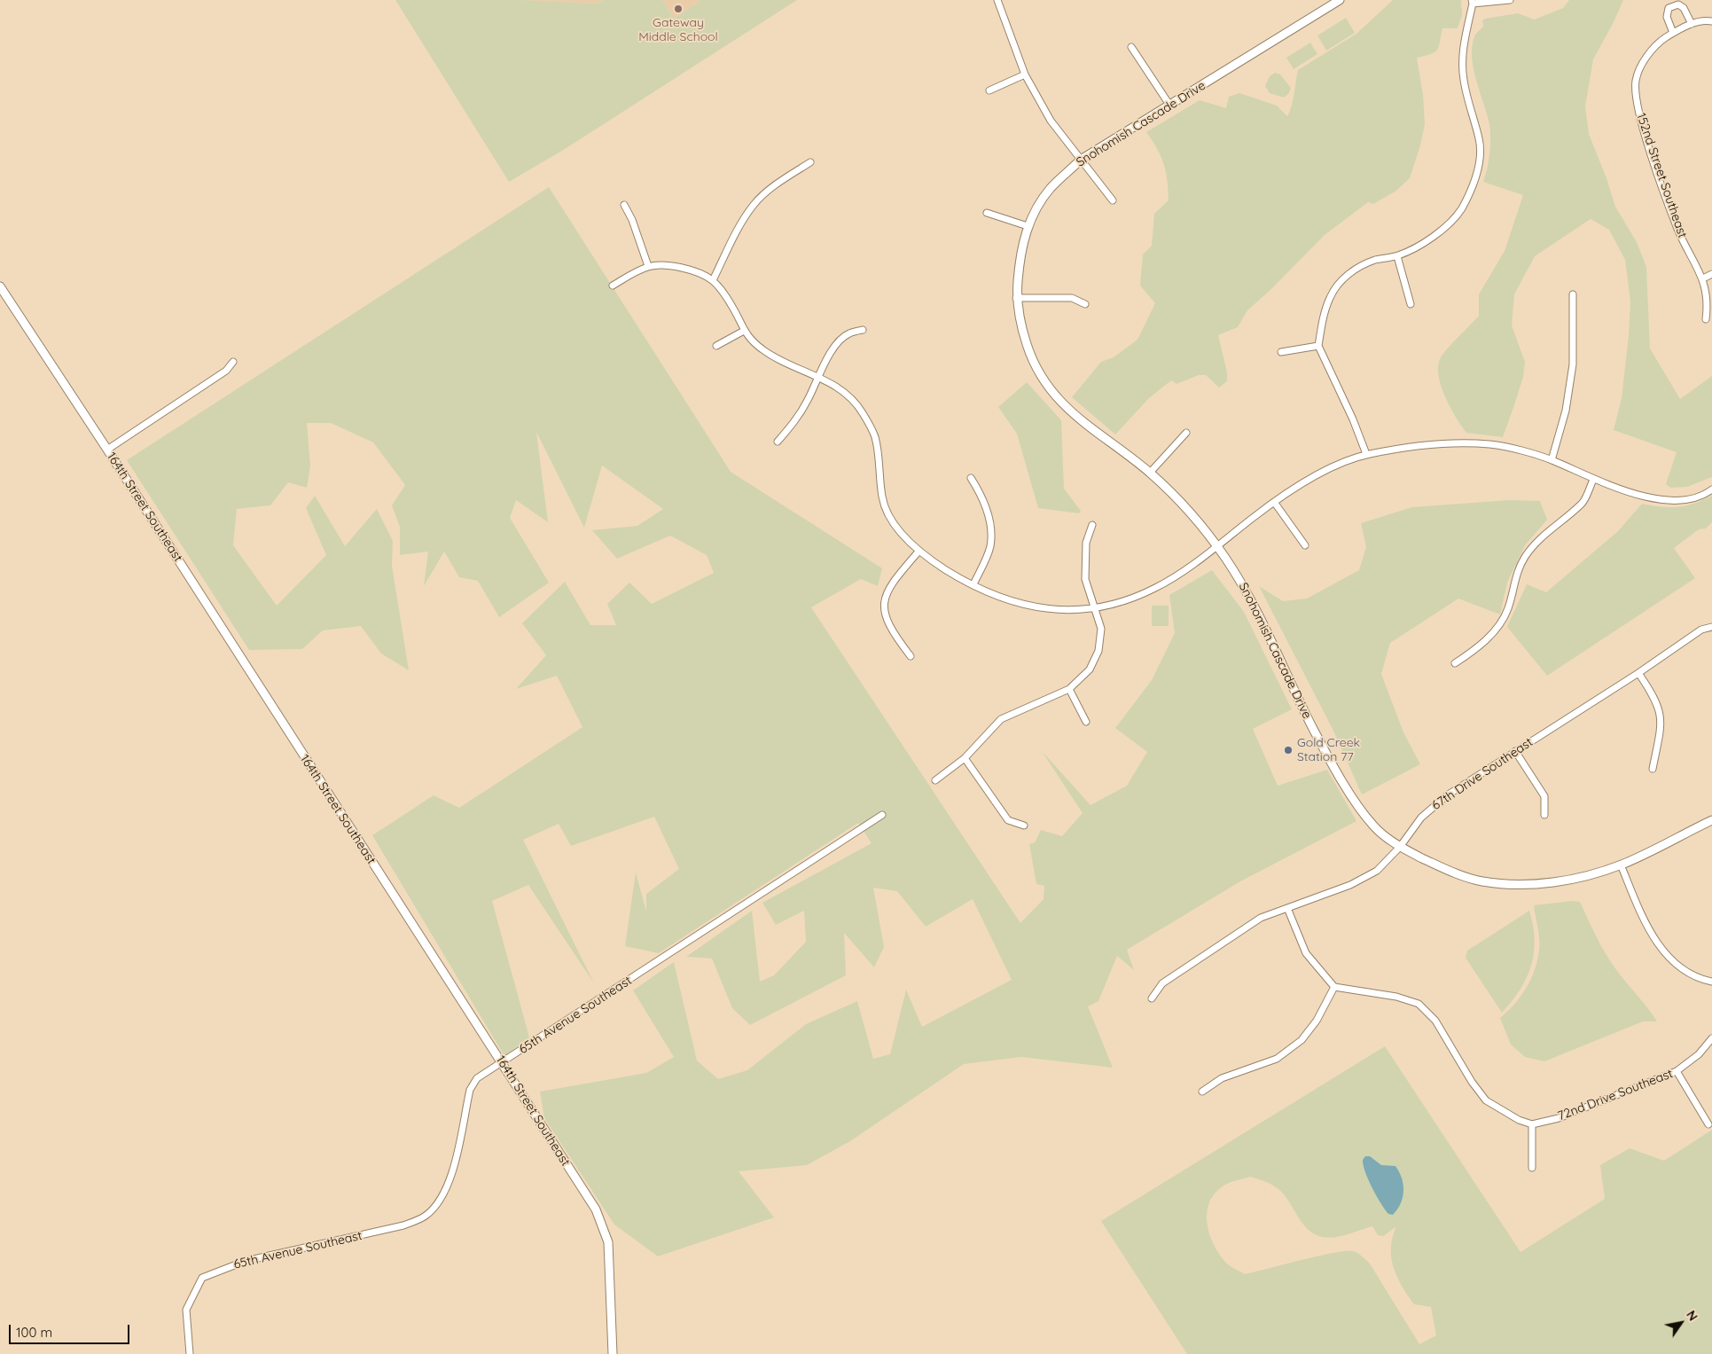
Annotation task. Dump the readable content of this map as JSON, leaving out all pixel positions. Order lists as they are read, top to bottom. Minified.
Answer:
{"streets":{"street":["Snohomish Cascade Drive","152nd Street Southeast","164th Street Southeast","67th Drive Southeast","65th Avenue Southeast","72nd Drive Southeast"]},"crossings":[["Snohomish Cascade Drive","67th Drive Southeast"],["164th Street Southeast","65th Avenue Southeast"]],"places":["Gateway Middle School","Gold Creek Station 77"],"scale_bar":"100 m","north":"top right"}
